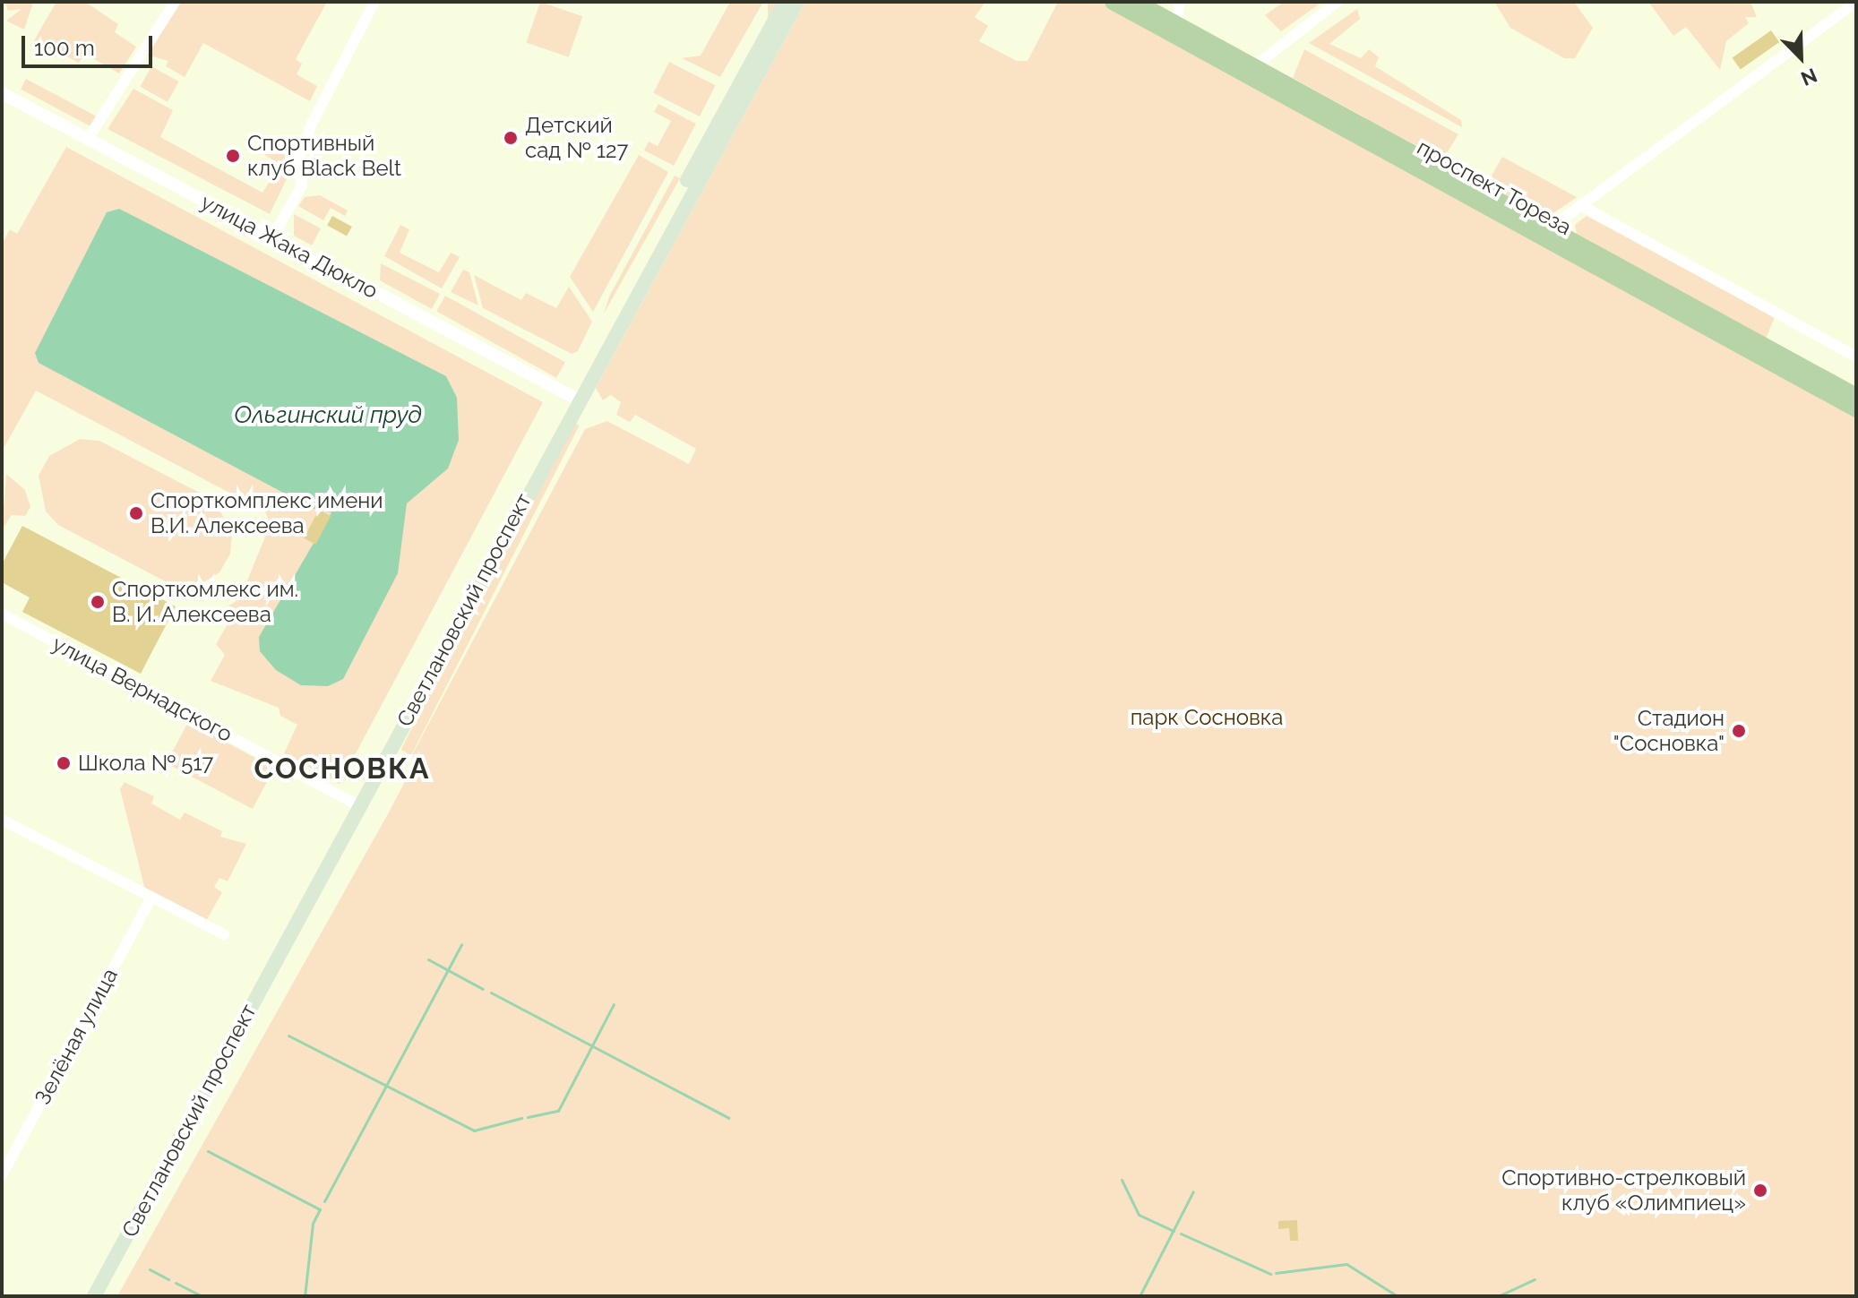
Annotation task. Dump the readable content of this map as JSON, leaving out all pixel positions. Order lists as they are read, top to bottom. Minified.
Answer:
{"streets":{"main road":["проспект Тореза","Светлановский проспект"],"street":["улица Жака Дюкло","улица Вернадского","Зелёная улица"]},"crossings":[["улица Жака Дюкло","Светлановский проспект"],["Светлановский проспект","улица Вернадского"]],"districts":["СОСНОВКА"],"water":["Ольгинский пруд"],"parks":["парк Сосновка"],"places":["Детский сад № 127","Спортивный клуб Black Belt","Спорткомплекс имени В.И. Алексеева","Спорткомлекс им. В. И. Алексеева","Стадион \"Сосновка\"","Школа № 517","Спортивно-стрелковый клуб «Олимпиец»"],"scale_bar":"100 m","north":"bottom right"}
